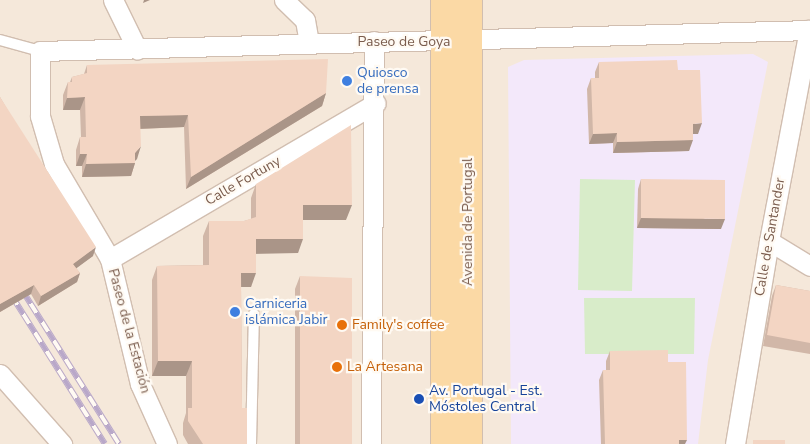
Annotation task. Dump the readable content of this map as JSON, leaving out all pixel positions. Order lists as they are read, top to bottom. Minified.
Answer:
{"streets":{"main road":["Avenida de Portugal"],"street":["Paseo de Goya","Calle Fortuny","Calle de Santander","Paseo de la Estación"]},"crossings":[["Paseo de Goya","Avenida de Portugal"],["Paseo de Goya","Calle de Santander"],["Paseo de Goya","Paseo de la Estación"],["Calle Fortuny","Paseo de la Estación"]],"places":["Quiosco de prensa","Carniceria islámica Jabir","Family's coffee","La Artesana","Av. Portugal - Est. Móstoles Central"]}
